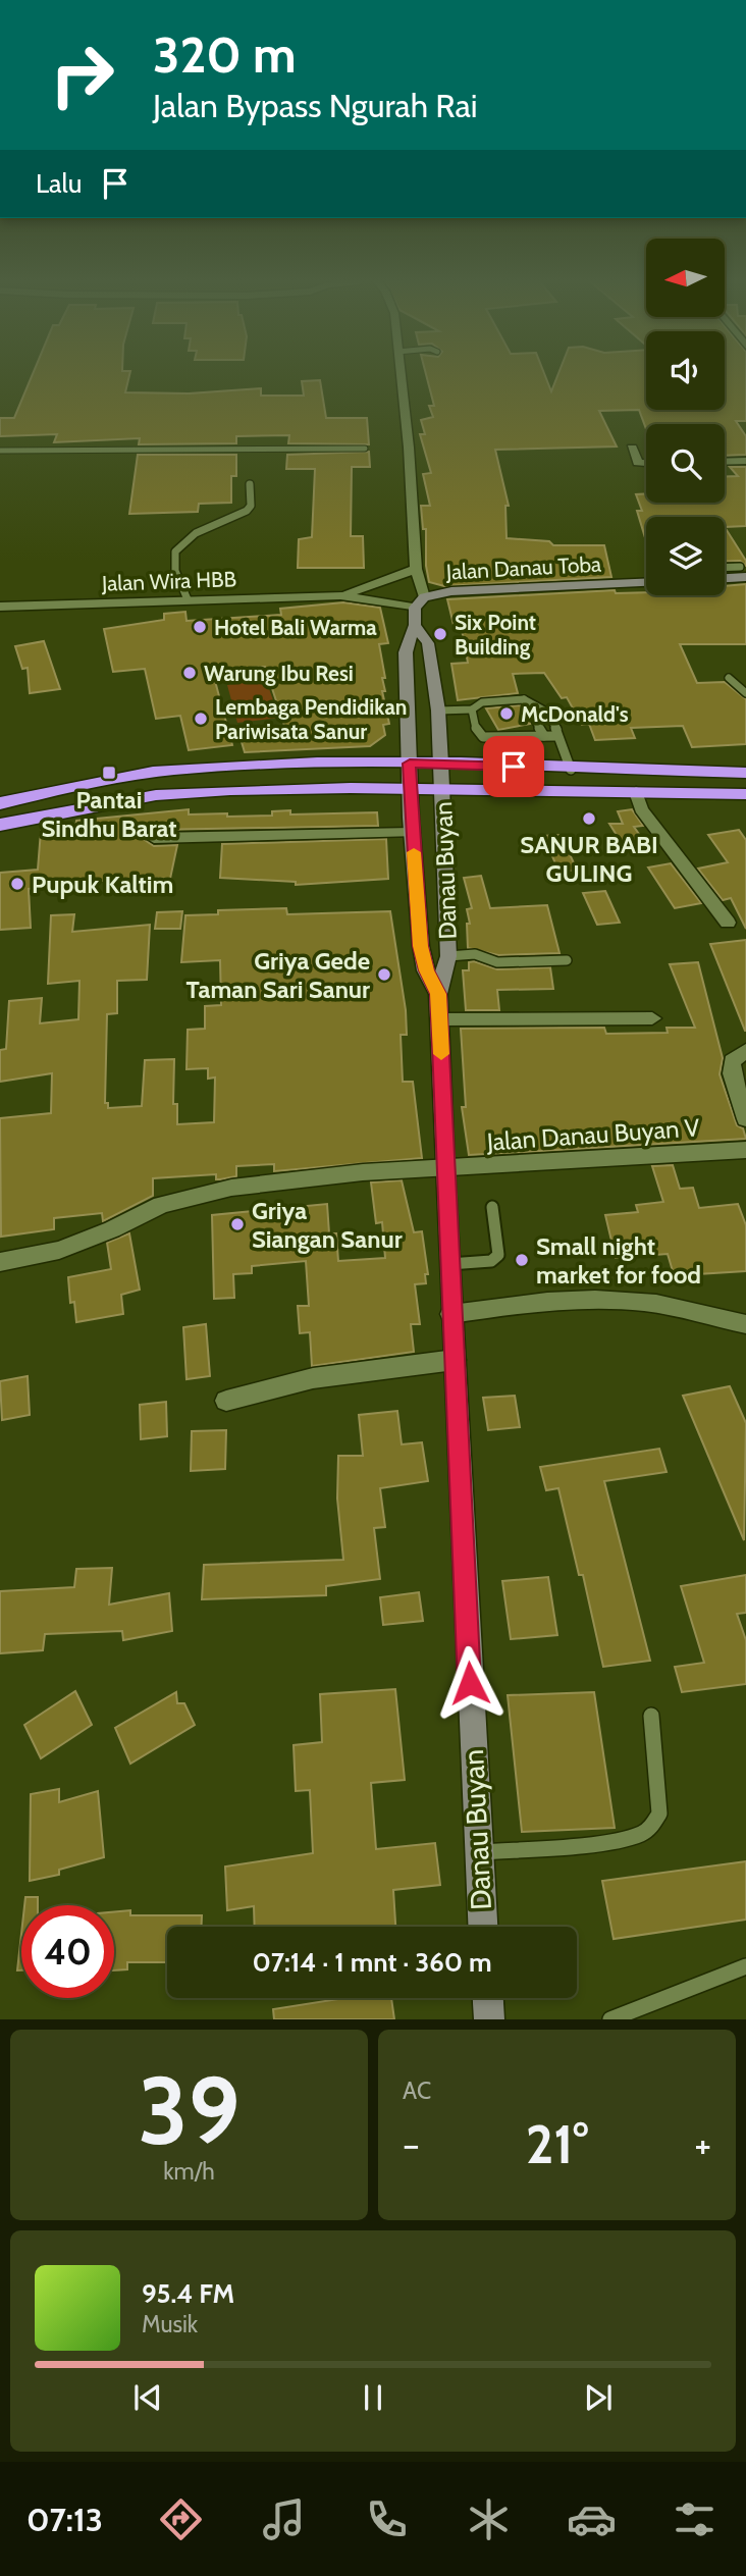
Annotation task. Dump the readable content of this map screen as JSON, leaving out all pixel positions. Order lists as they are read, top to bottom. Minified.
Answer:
{"streets":{"street":["Jalan Danau Toba","Jalan Wira HBB","Danau Buyan","Jalan Danau Buyan V"]},"crossings":[["Jalan Danau Toba","Jalan Wira HBB"],["Danau Buyan","Jalan Danau Buyan V"]],"places":{"other":["Hotel Bali Warma","Six Point Building","Warung Ibu Resi","McDonald's","Lembaga Pendidikan Pariwisata Sanur","SANUR BABI GULING","Pupuk Kaltim","Griya Gede Taman Sari Sanur","Griya Siangan Sanur","Small night market for food"],"transit":["Pantai Sindhu Barat"]},"north":"left","page":{"turn":["320 m","Jalan Bypass Ngurah Rai"],"then":"Lalu","limit":"40","trip":"07:14 · 1 mnt · 360 m","tile":[["39","km/h"],"AC"],"heat":["−","21°","+"],"song":["95.4 FM","Musik"],"tabs":"07:13"}}
